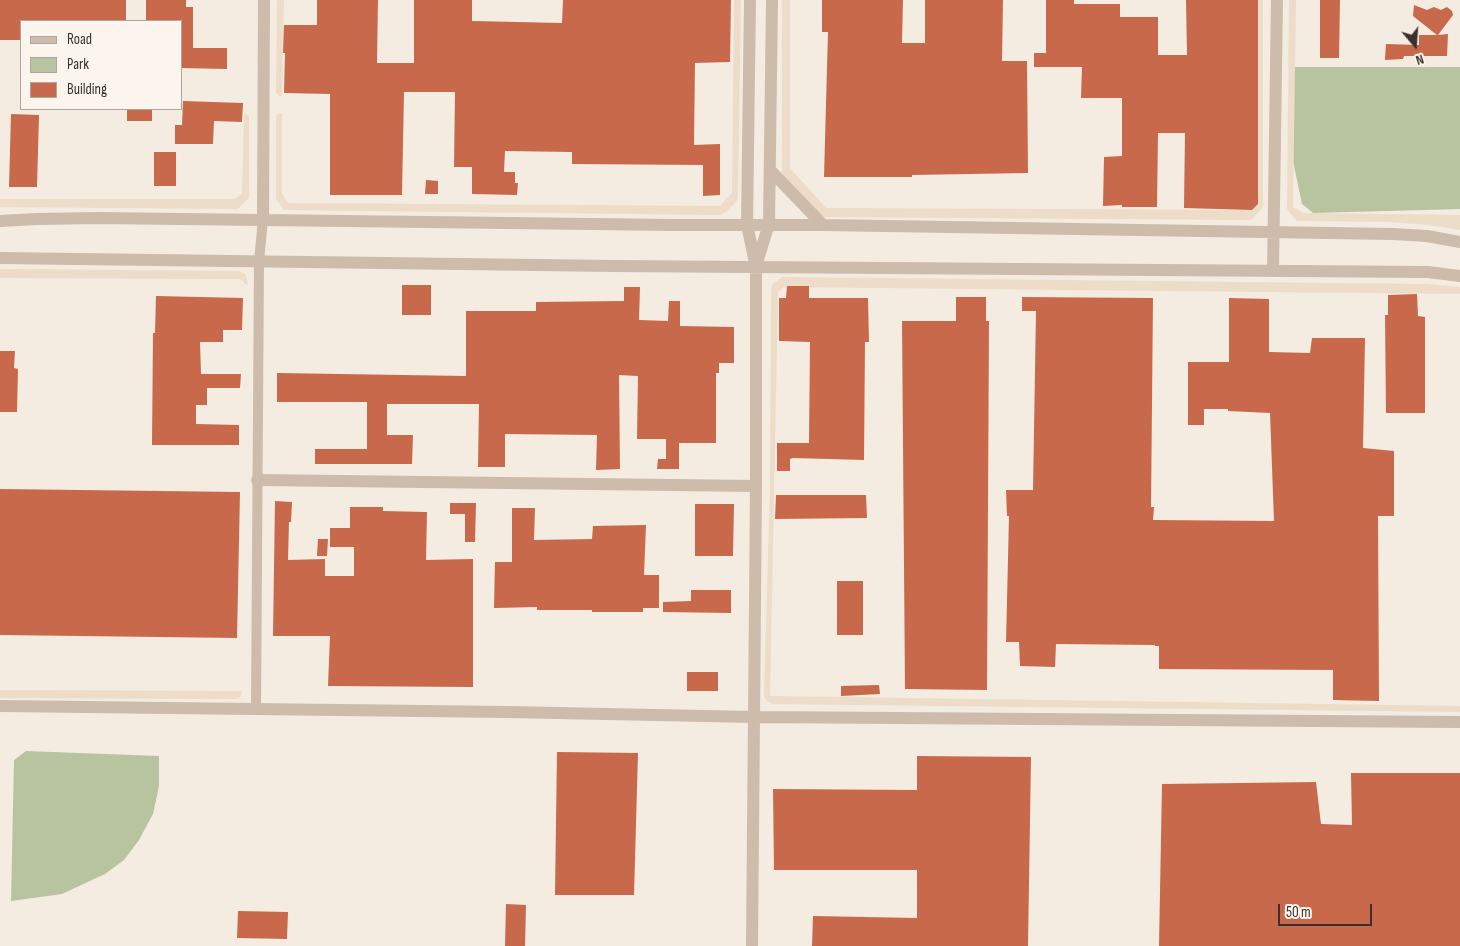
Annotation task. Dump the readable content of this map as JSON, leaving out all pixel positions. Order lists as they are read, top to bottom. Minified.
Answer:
{"legend":["Road","Park","Building"],"scale_bar":"50 m","north":"bottom"}
